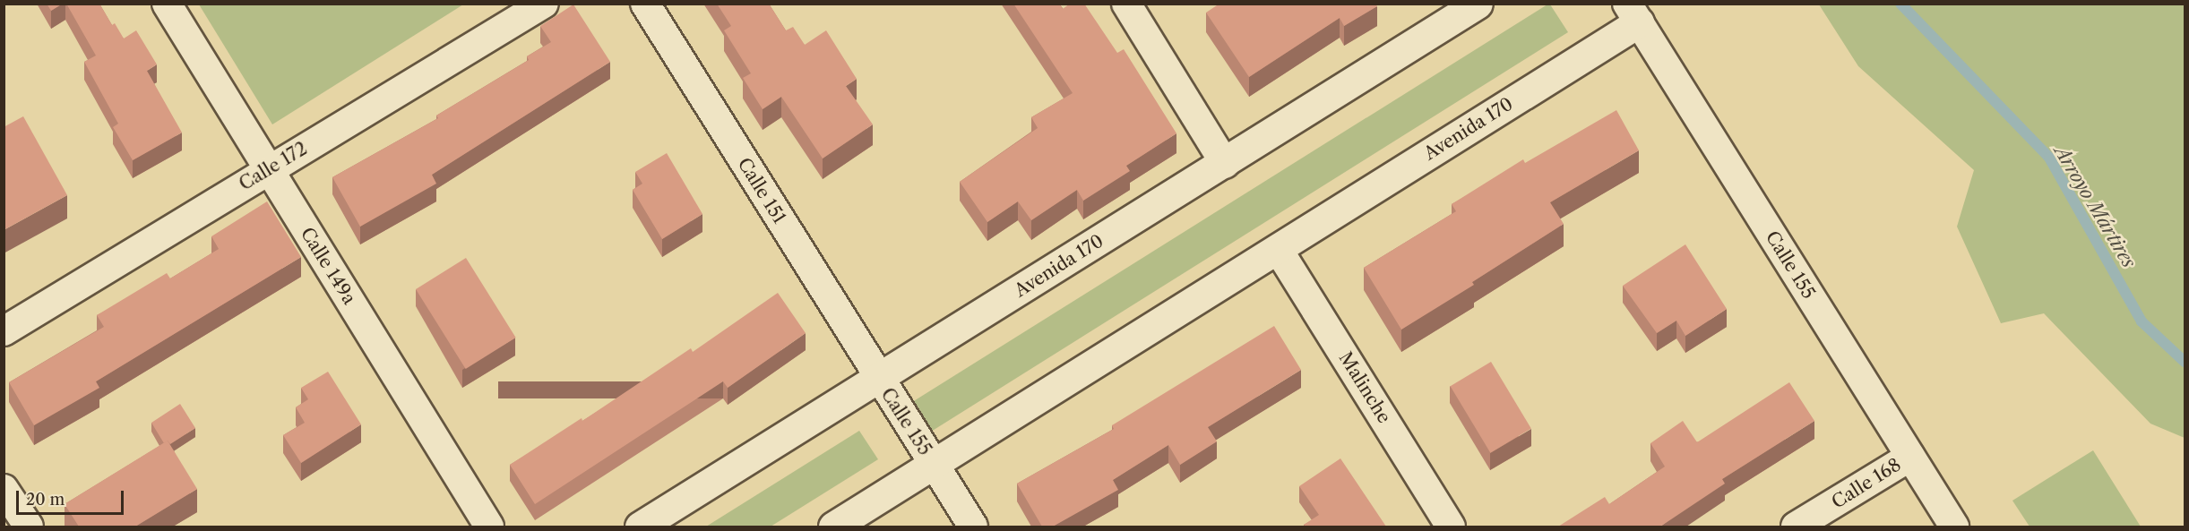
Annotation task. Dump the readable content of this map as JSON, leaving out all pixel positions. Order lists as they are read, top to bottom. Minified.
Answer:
{"streets":{"street":["Avenida 170","Calle 172","Calle 151","Calle 155","Calle 149a","Malinche","Calle 168"]},"crossings":[["Avenida 170","Calle 151"],["Avenida 170","Calle 155"],["Avenida 170","Malinche"],["Calle 172","Calle 149a"],["Calle 151","Calle 155"],["Calle 155","Calle 168"]],"water":["Arroyo Mártires"],"scale_bar":"20 m"}
